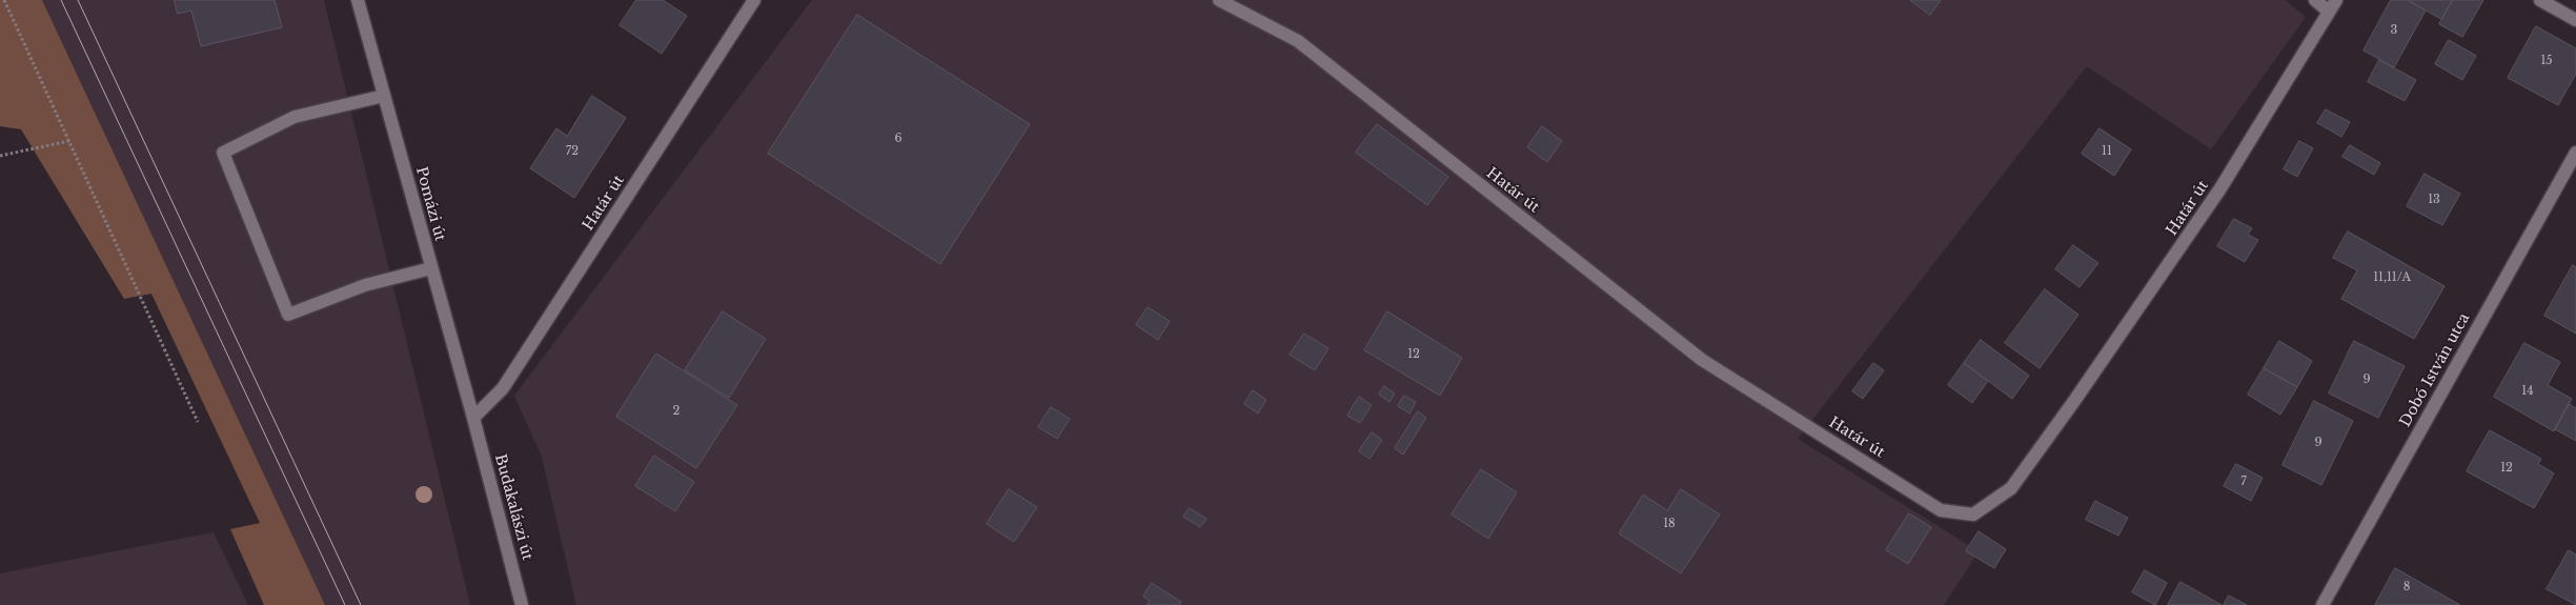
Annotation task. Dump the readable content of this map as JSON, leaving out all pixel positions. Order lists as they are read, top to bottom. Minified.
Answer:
{"streets":{"street":["Határ út","Pomázi út","Dobó István utca","Budakalászi út"]},"crossings":[["Határ út","Pomázi út"],["Határ út","Budakalászi út"],["Pomázi út","Budakalászi út"]],"house_numbers":["3","15","6","72","11","13","11,11/A","12","9","14","2","9","12","7","18","8"]}
